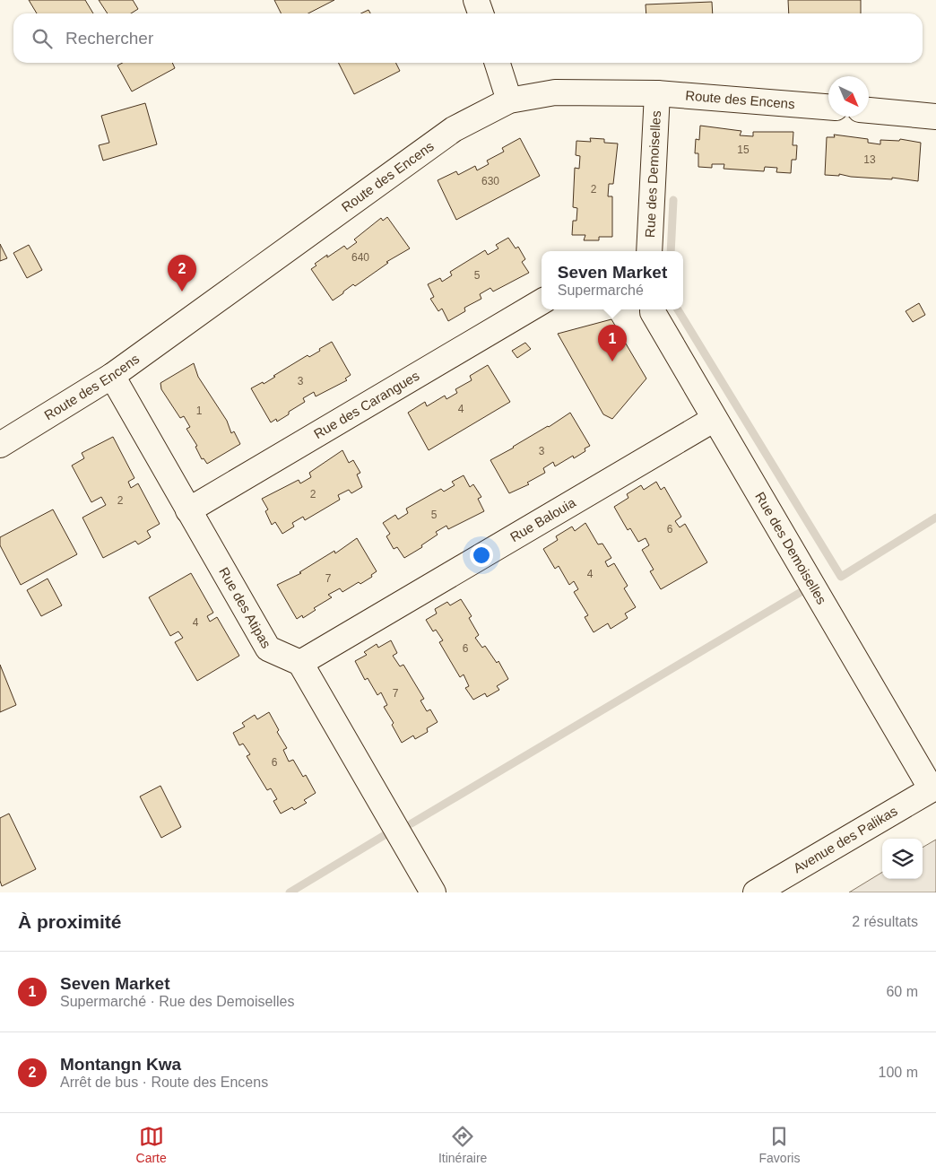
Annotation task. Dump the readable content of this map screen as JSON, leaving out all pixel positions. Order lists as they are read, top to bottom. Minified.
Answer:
{"streets":{"street":["Route des Encens","Rue des Demoiselles","Rue des Carangues","Rue Balouia","Rue des Atipas","Avenue des Palikas"]},"crossings":[["Route des Encens","Rue des Demoiselles"],["Route des Encens","Rue des Atipas"],["Rue des Demoiselles","Rue Balouia"],["Rue des Demoiselles","Avenue des Palikas"],["Rue des Carangues","Rue des Atipas"],["Rue Balouia","Rue des Atipas"]],"house_numbers":["15","13","630","2","640","5","3","4","1","3","2","2","5","6","4","7","4","6","7","6"],"north":"bottom right","page":{"search":"Rechercher","popup":["Seven Market","Supermarché"],"pins":["2","1"],"heading":["À proximité","2 résultats"],"list":[{"mark":"1","name":"Seven Market","note":"Supermarché · Rue des Demoiselles","value":"60 m"},{"mark":"2","name":"Montangn Kwa","note":"Arrêt de bus · Route des Encens","value":"100 m"}],"nav":["Carte","Itinéraire","Favoris"]}}
